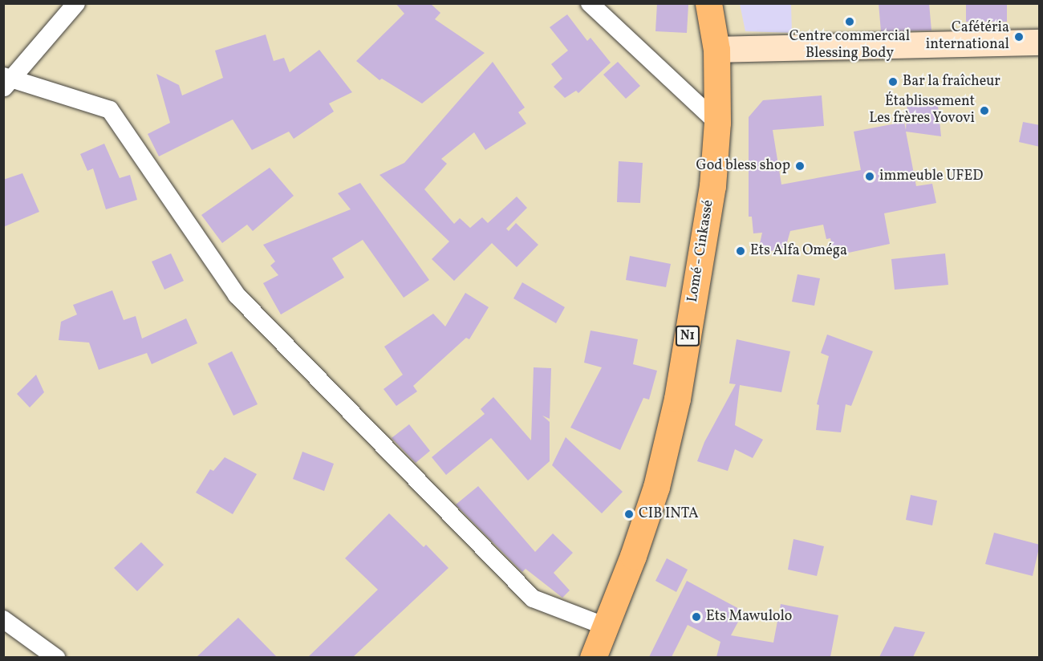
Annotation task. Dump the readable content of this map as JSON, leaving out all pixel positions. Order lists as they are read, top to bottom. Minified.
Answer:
{"streets":{"highway":["Lomé - Cinkassé","N1"]},"places":["Centre commercial Blessing Body","Cafétéria international","Bar la fraîcheur","Établissement Les frères Yovovi","God bless shop","immeuble UFED","Ets Alfa Oméga","CIB INTA","Ets Mawulolo"]}
